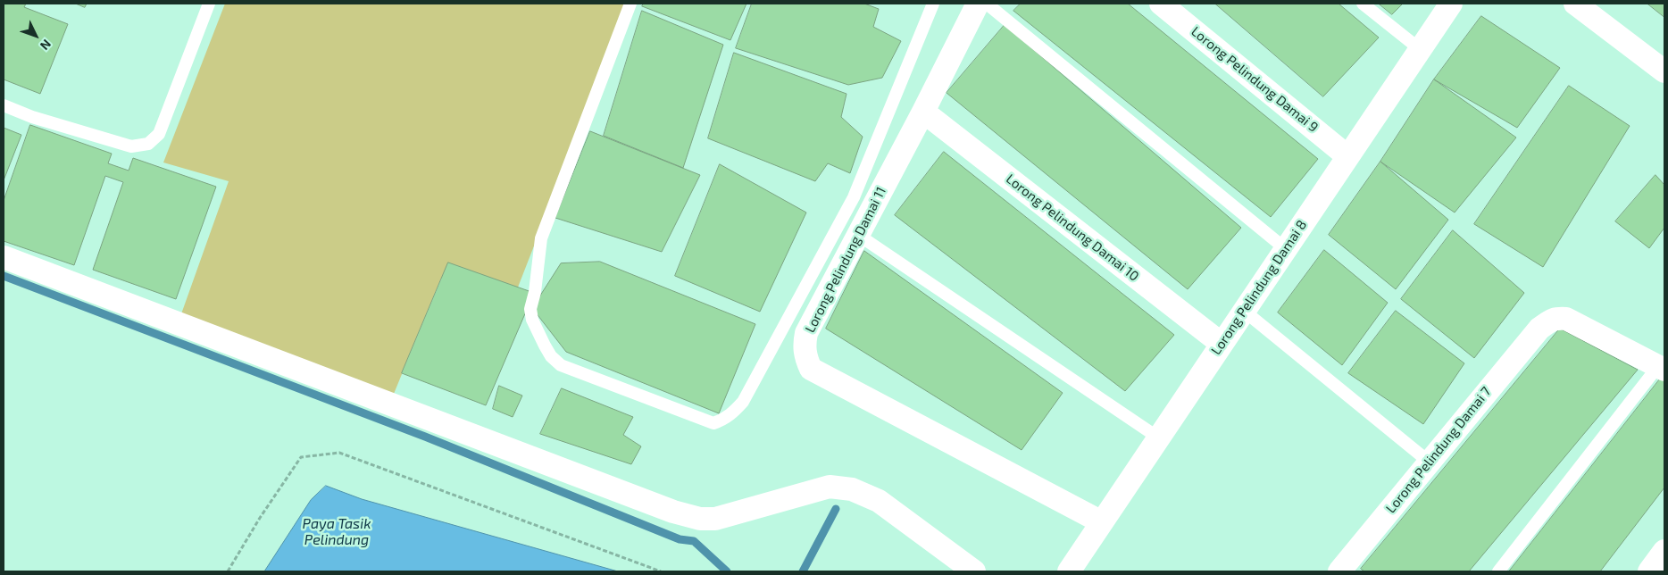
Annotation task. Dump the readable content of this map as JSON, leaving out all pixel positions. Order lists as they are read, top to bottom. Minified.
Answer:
{"streets":{"street":["Lorong Pelindung Damai 9","Lorong Pelindung Damai 10","Lorong Pelindung Damai 11","Lorong Pelindung Damai 8","Lorong Pelindung Damai 7"]},"crossings":[["Lorong Pelindung Damai 9","Lorong Pelindung Damai 8"],["Lorong Pelindung Damai 10","Lorong Pelindung Damai 11"],["Lorong Pelindung Damai 10","Lorong Pelindung Damai 8"],["Lorong Pelindung Damai 11","Lorong Pelindung Damai 8"]],"water":["Paya Tasik Pelindung"],"north":"bottom right"}
